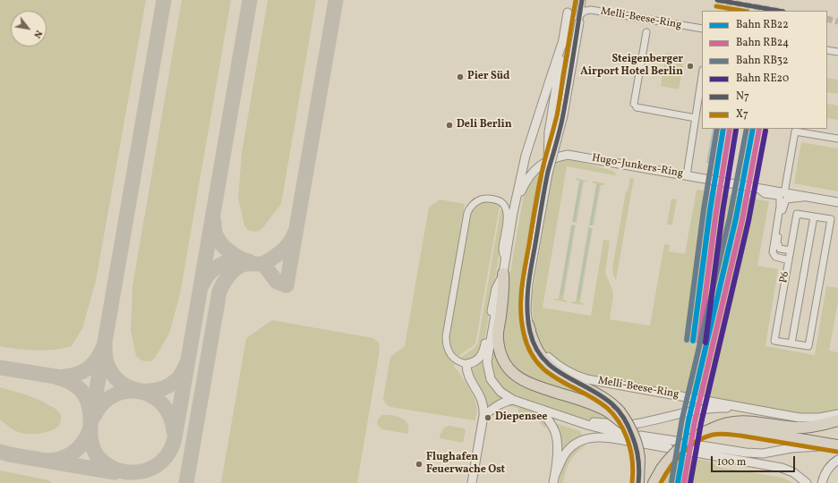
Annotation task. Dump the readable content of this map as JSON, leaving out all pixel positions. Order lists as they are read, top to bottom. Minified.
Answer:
{"streets":{"street":["Melli-Beese-Ring","Hugo-Junkers-Ring","P6"]},"crossings":[["Melli-Beese-Ring","Hugo-Junkers-Ring"]],"places":["Steigenberger Airport Hotel Berlin","Pier Süd","Deli Berlin","Diepensee","Flughafen Feuerwache Ost"],"lines":["transit line N7","transit line X7","rail line RB22","rail line RB24","rail line RB32","rail line RE20"],"legend":["Bahn RB22","Bahn RB24","Bahn RB32","Bahn RE20","N7","X7"],"scale_bar":"100 m","north":"bottom right"}
